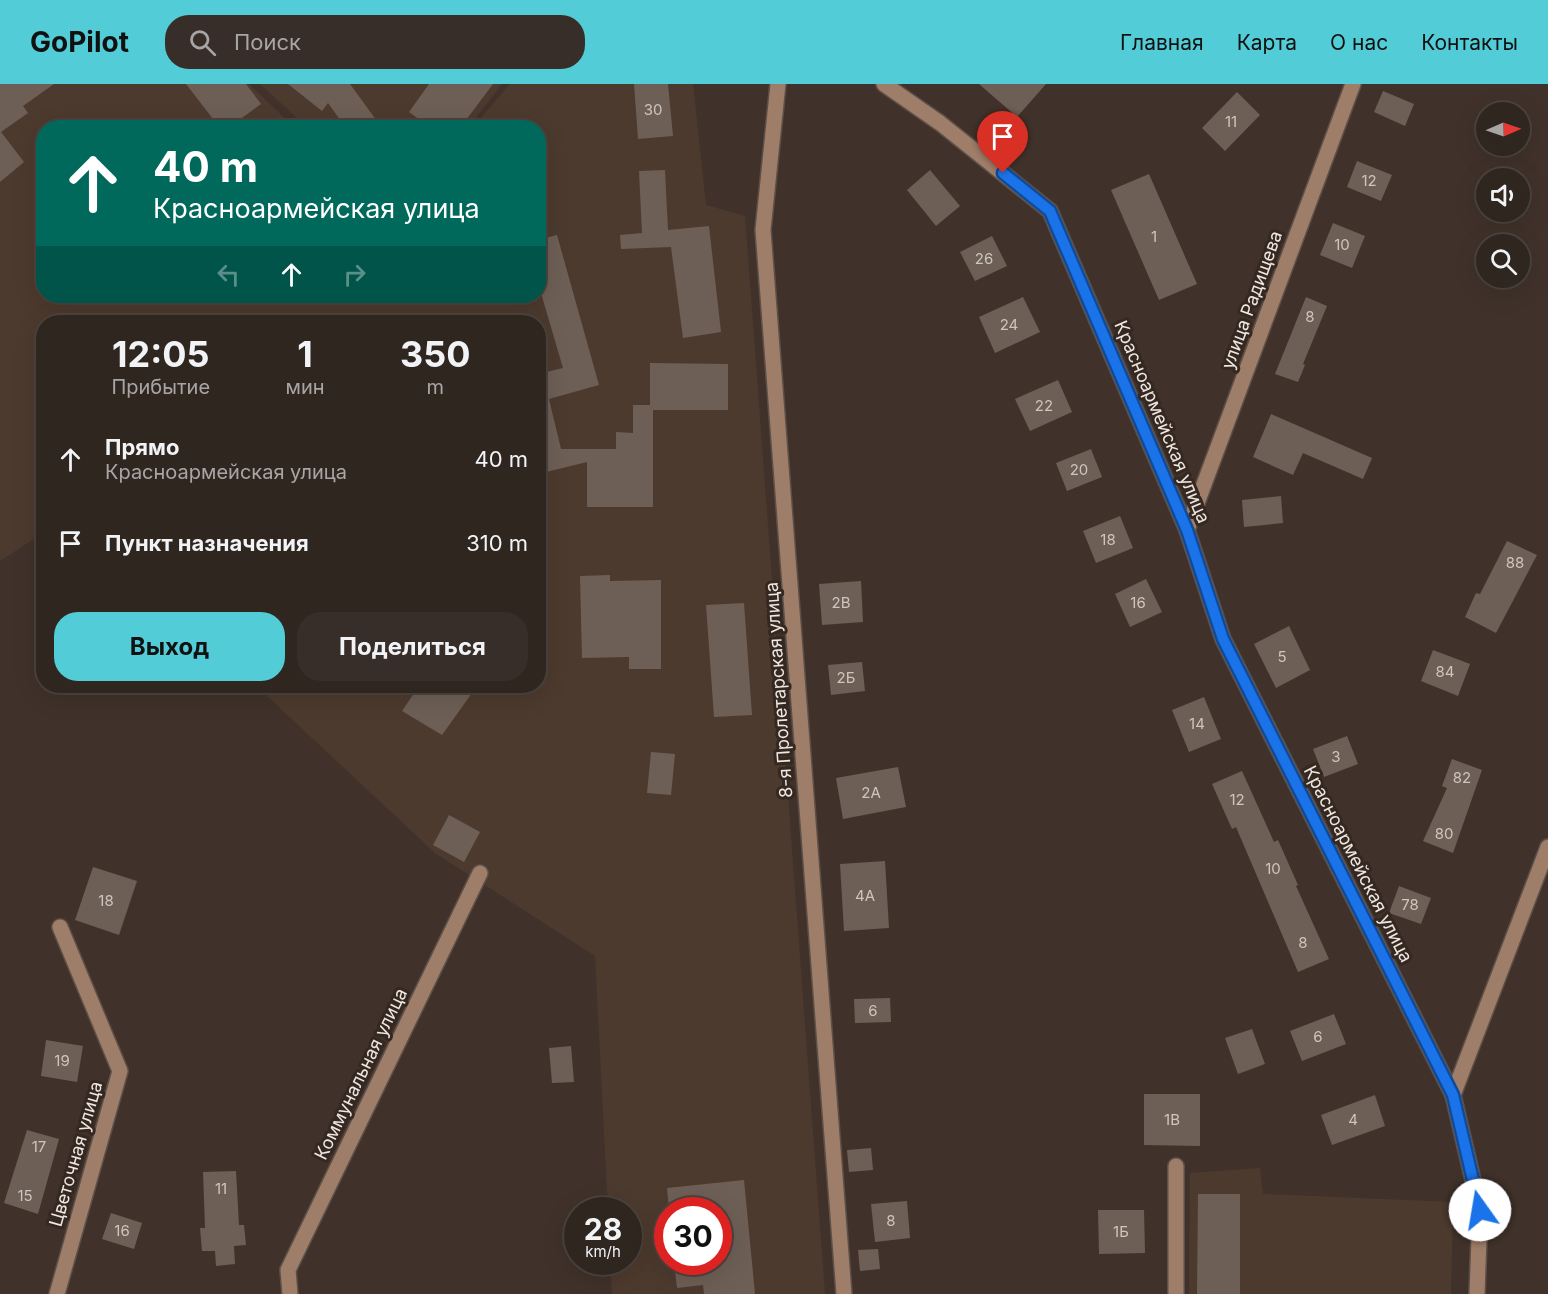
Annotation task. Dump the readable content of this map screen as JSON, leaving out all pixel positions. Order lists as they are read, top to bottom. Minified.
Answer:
{"streets":{"street":["улица Радищева","Красноармейская улица","8-я Пролетарская улица","Коммунальная улица","Цветочная улица"]},"crossings":[["улица Радищева","Красноармейская улица"]],"house_numbers":["30","11","12","1","10","26","8","24","22","20","18","88","2В","16","5","84","2Б","14","3","82","2А","12","80","10","4А","18","78","8","6","6","19","1В","4","17","11","15","8","16","1Б"],"north":"right","page":{"header":"GoPilot","search":"Поиск","nav":["Главная","Карта","О нас","Контакты"],"turn":["40 m","Красноармейская улица"],"eta":["12:05","Прибытие","1","мин","350","m"],"list":[{"name":"Прямо","note":"Красноармейская улица","value":"40 m"},{"name":"Пункт назначения","value":"310 m"}],"buttons":["Выход","Поделиться"],"speed":"28 km/h","limit":"30"}}
